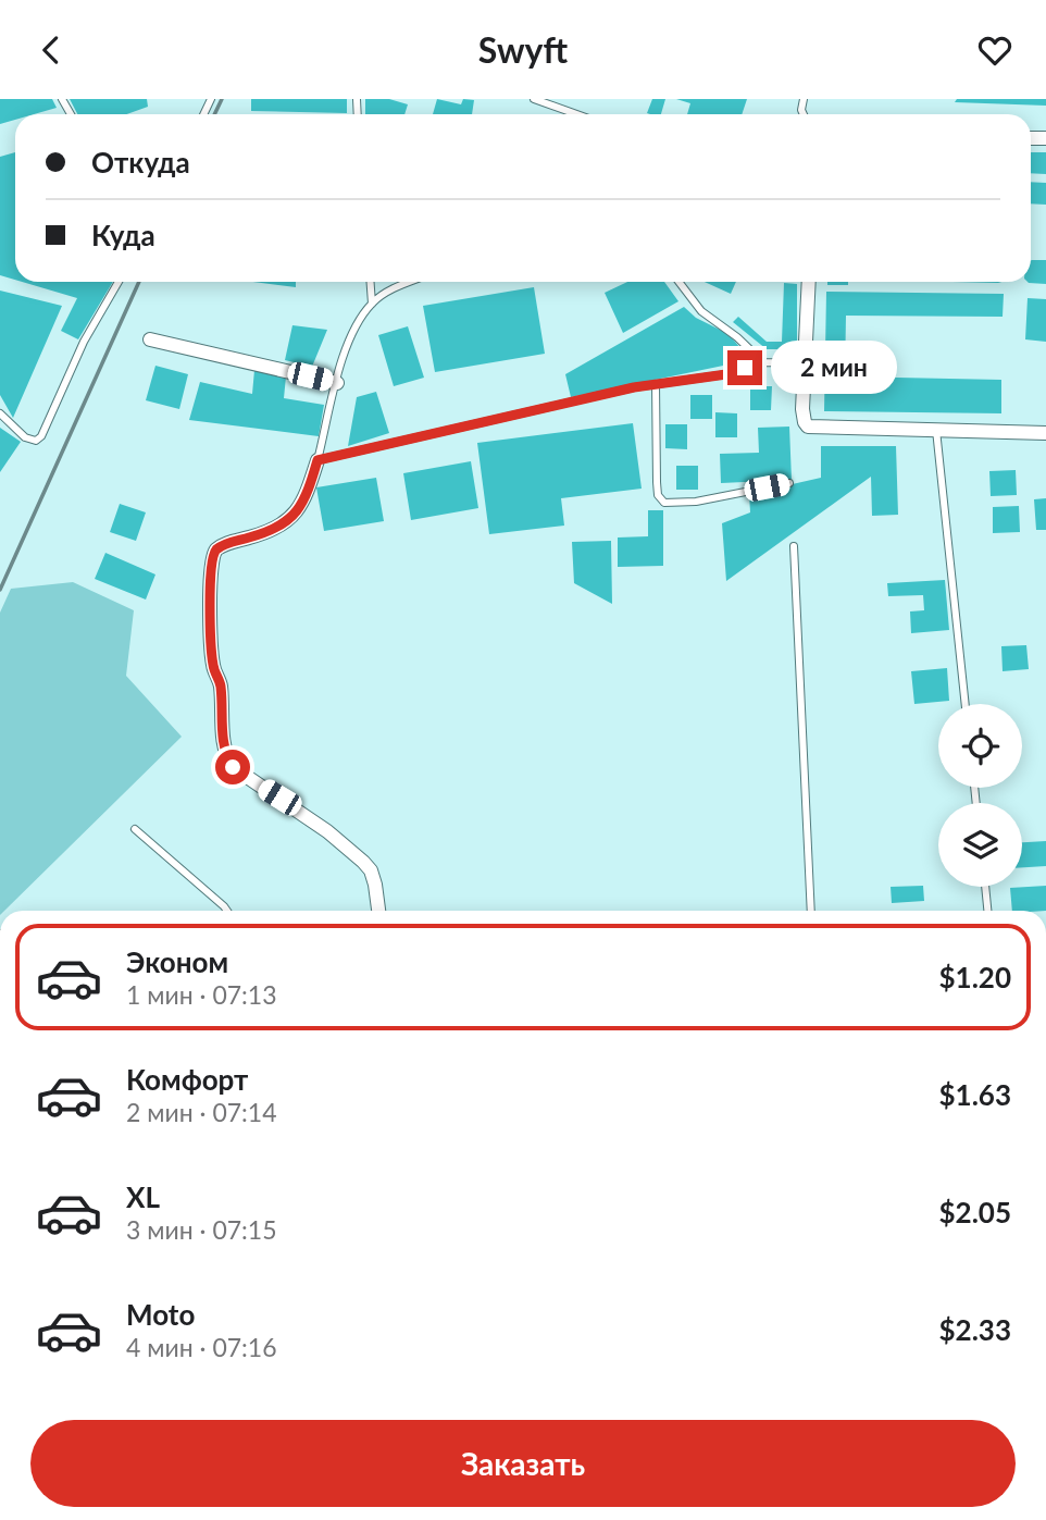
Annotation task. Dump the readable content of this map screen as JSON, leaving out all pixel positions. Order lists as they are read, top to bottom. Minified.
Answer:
{"page":{"header":"Swyft","banner":["Откуда","Куда"],"bubble":"2 мин","list":[{"name":"Эконом","note":"1 мин · 07:13","value":"$1.20"},{"name":"Комфорт","note":"2 мин · 07:14","value":"$1.63"},{"name":"XL","note":"3 мин · 07:15","value":"$2.05"},{"name":"Moto","note":"4 мин · 07:16","value":"$2.33"}],"buttons":"Заказать"}}
